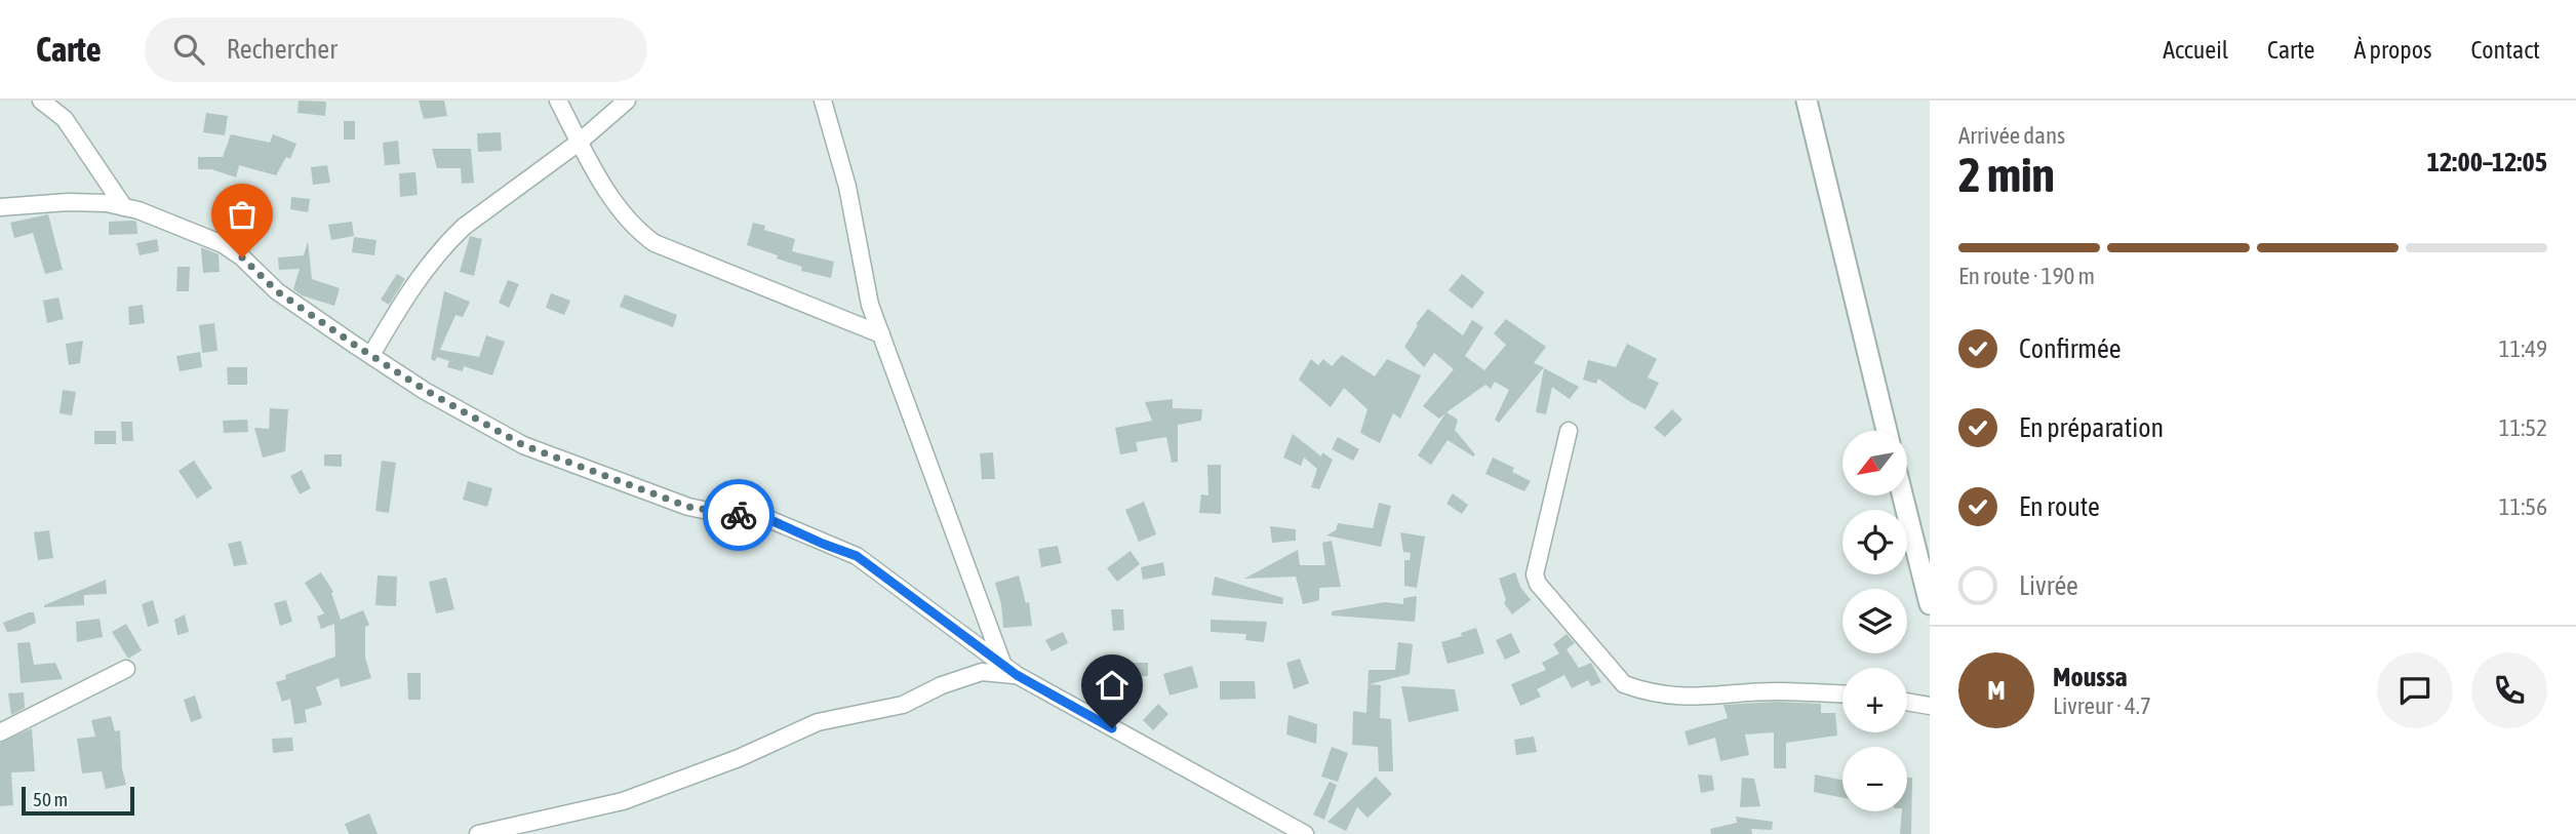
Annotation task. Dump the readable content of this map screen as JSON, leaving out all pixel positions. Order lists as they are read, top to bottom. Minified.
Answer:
{"scale_bar":"50 m","north":"bottom left","page":{"header":"Carte","search":"Rechercher","nav":["Accueil","Carte","À propos","Contact"],"heading":["2 min","Arrivée dans","12:00–12:05"],"panel":["Moussa","Livreur · 4.7"],"bar":"En route · 190 m","list":[["Confirmée","11:49"],["En préparation","11:52"],["En route","11:56"],"Livrée"],"map_buttons":["+","−"],"round":"M","scale":"50 m"}}
